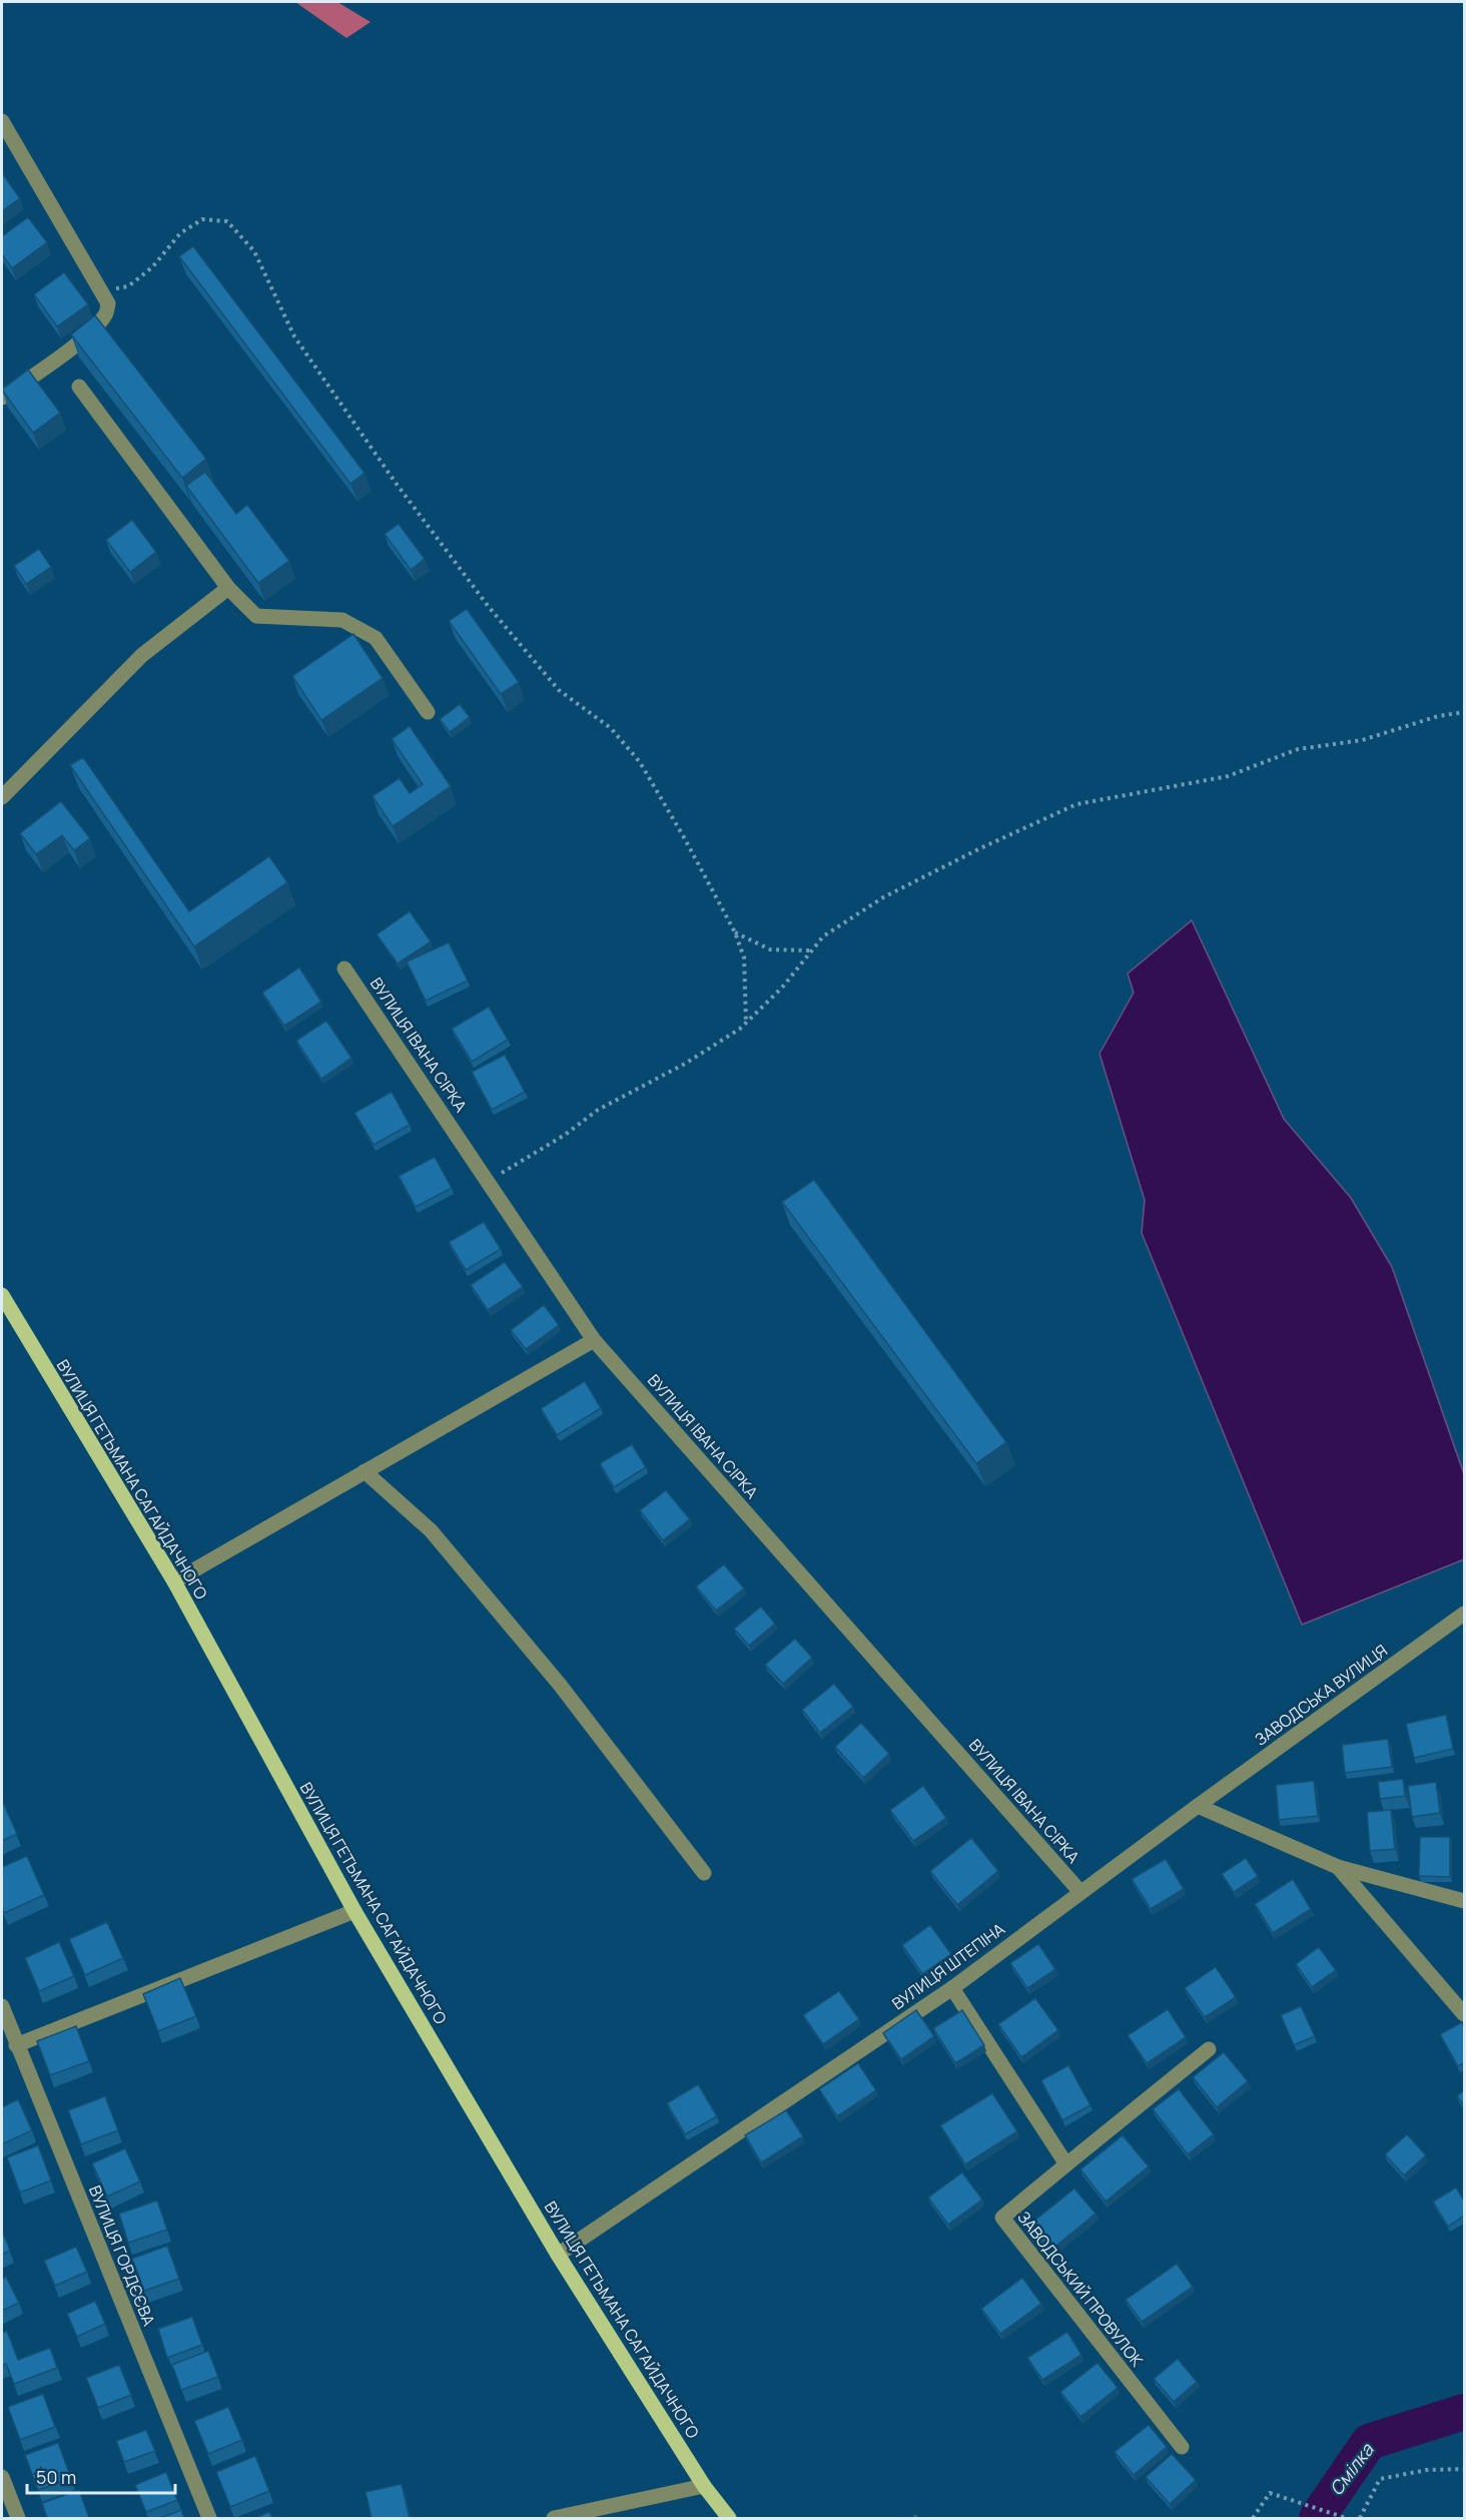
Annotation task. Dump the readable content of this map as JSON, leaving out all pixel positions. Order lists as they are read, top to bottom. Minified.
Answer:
{"streets":{"main road":["ВУЛИЦЯ ГЕТЬМАНА САГАЙДАЧНОГО"],"street":["ВУЛИЦЯ ІВАНА СІРКА","ЗАВОДСЬКА ВУЛИЦЯ","ВУЛИЦЯ ШТЕПІНА","ВУЛИЦЯ ГОРДЄЄВА","ЗАВОДСЬКИЙ ПРОВУЛОК"]},"crossings":[["ВУЛИЦЯ ІВАНА СІРКА","ВУЛИЦЯ ШТЕПІНА"],["ВУЛИЦЯ ГЕТЬМАНА САГАЙДАЧНОГО","ВУЛИЦЯ ШТЕПІНА"],["ЗАВОДСЬКА ВУЛИЦЯ","ВУЛИЦЯ ШТЕПІНА"]],"water":["Смілка"],"scale_bar":"50 m"}
